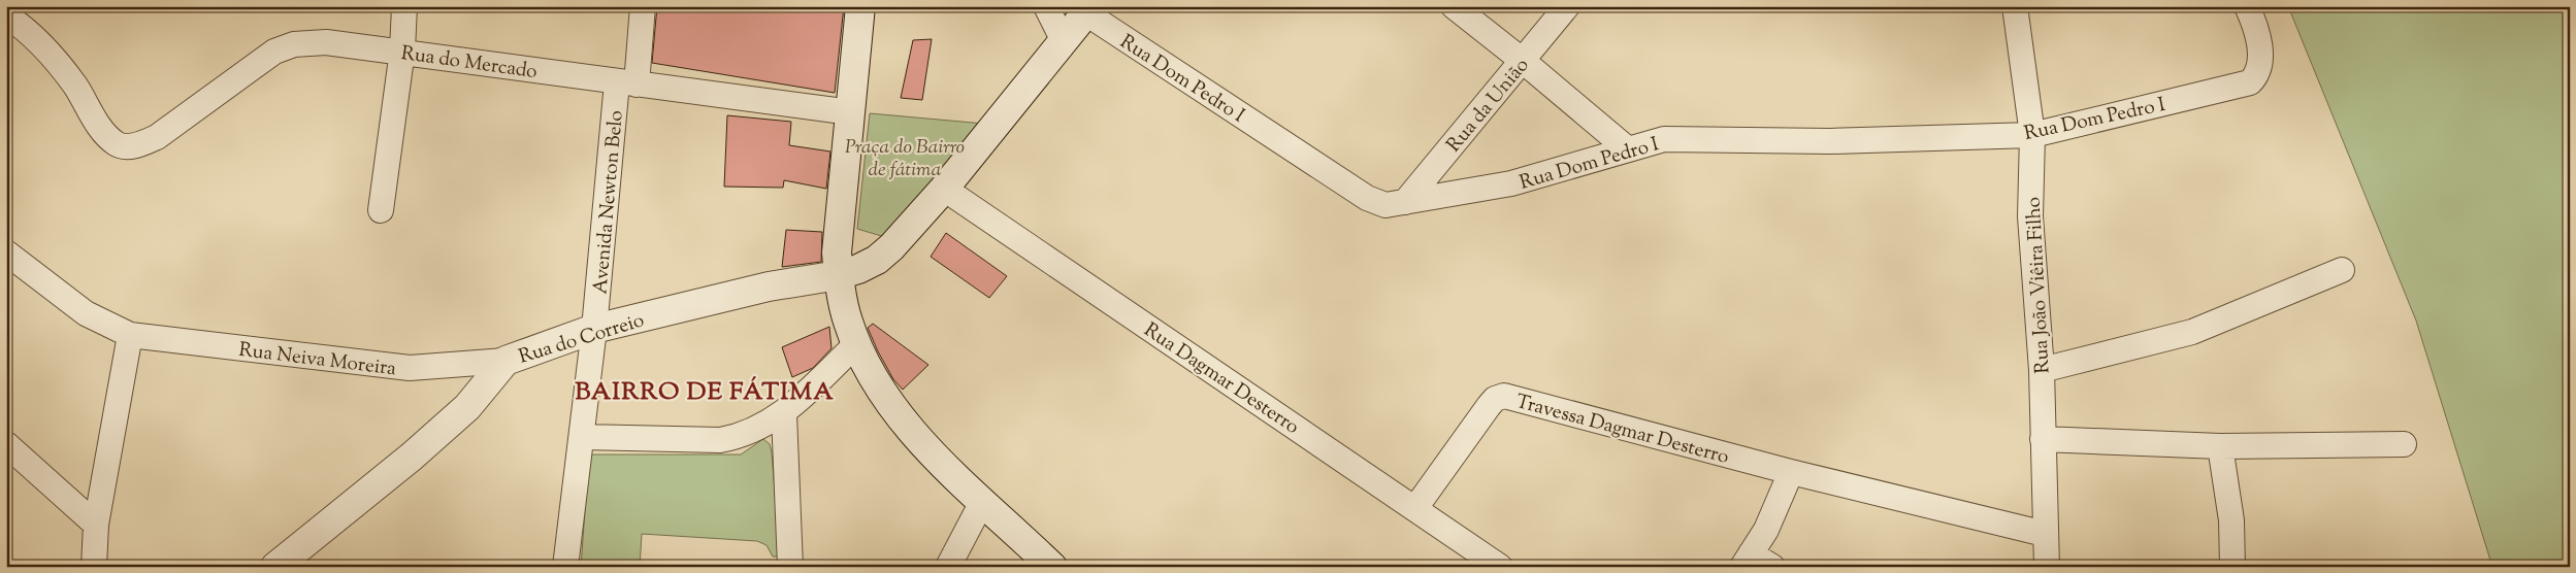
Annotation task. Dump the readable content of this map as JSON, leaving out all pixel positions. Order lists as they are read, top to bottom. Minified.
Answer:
{"streets":{"main road":["Rua do Correio"],"street":["Rua do Mercado","Rua Dom Pedro I","Rua da União","Avenida Newton Belo","Rua João Viêira Filho","Rua Neiva Moreira","Rua Dagmar Desterro","Travessa Dagmar Desterro"]},"crossings":[["Rua do Mercado","Avenida Newton Belo"],["Rua Dom Pedro I","Rua da União"],["Rua Dom Pedro I","Rua João Viêira Filho"],["Rua Dom Pedro I","Rua do Correio"],["Avenida Newton Belo","Rua do Correio"],["Rua João Viêira Filho","Travessa Dagmar Desterro"],["Rua do Correio","Rua Neiva Moreira"],["Rua do Correio","Rua Dagmar Desterro"],["Rua Dagmar Desterro","Travessa Dagmar Desterro"]],"districts":["BAIRRO DE FÁTIMA"],"parks":["Praça do Bairro de fátima"]}
